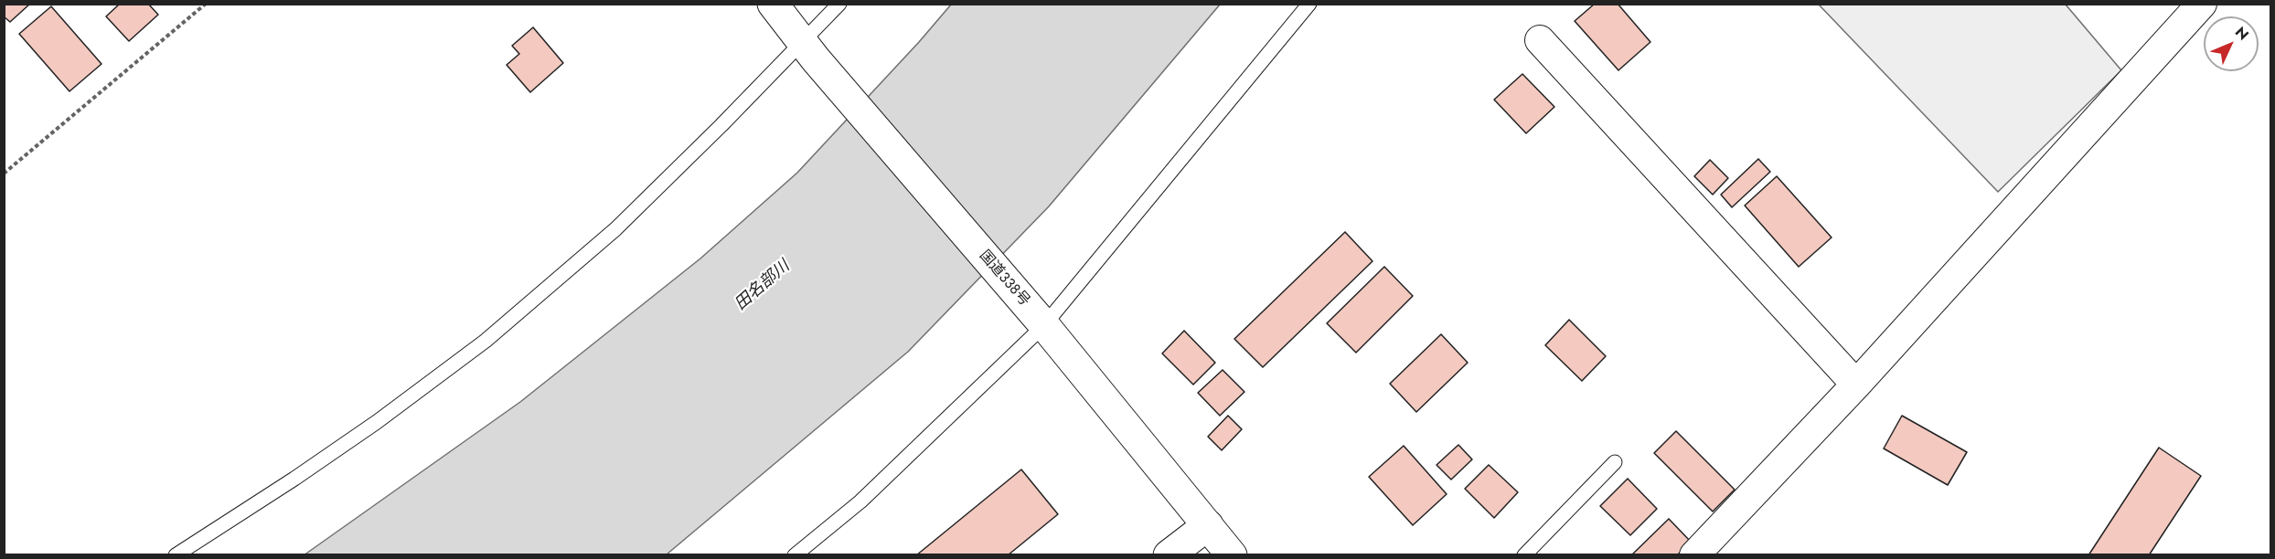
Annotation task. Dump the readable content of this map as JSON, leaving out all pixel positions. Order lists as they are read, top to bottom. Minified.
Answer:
{"streets":{"main road":["国道338号"]},"water":["田名部川"],"north":"top right"}
